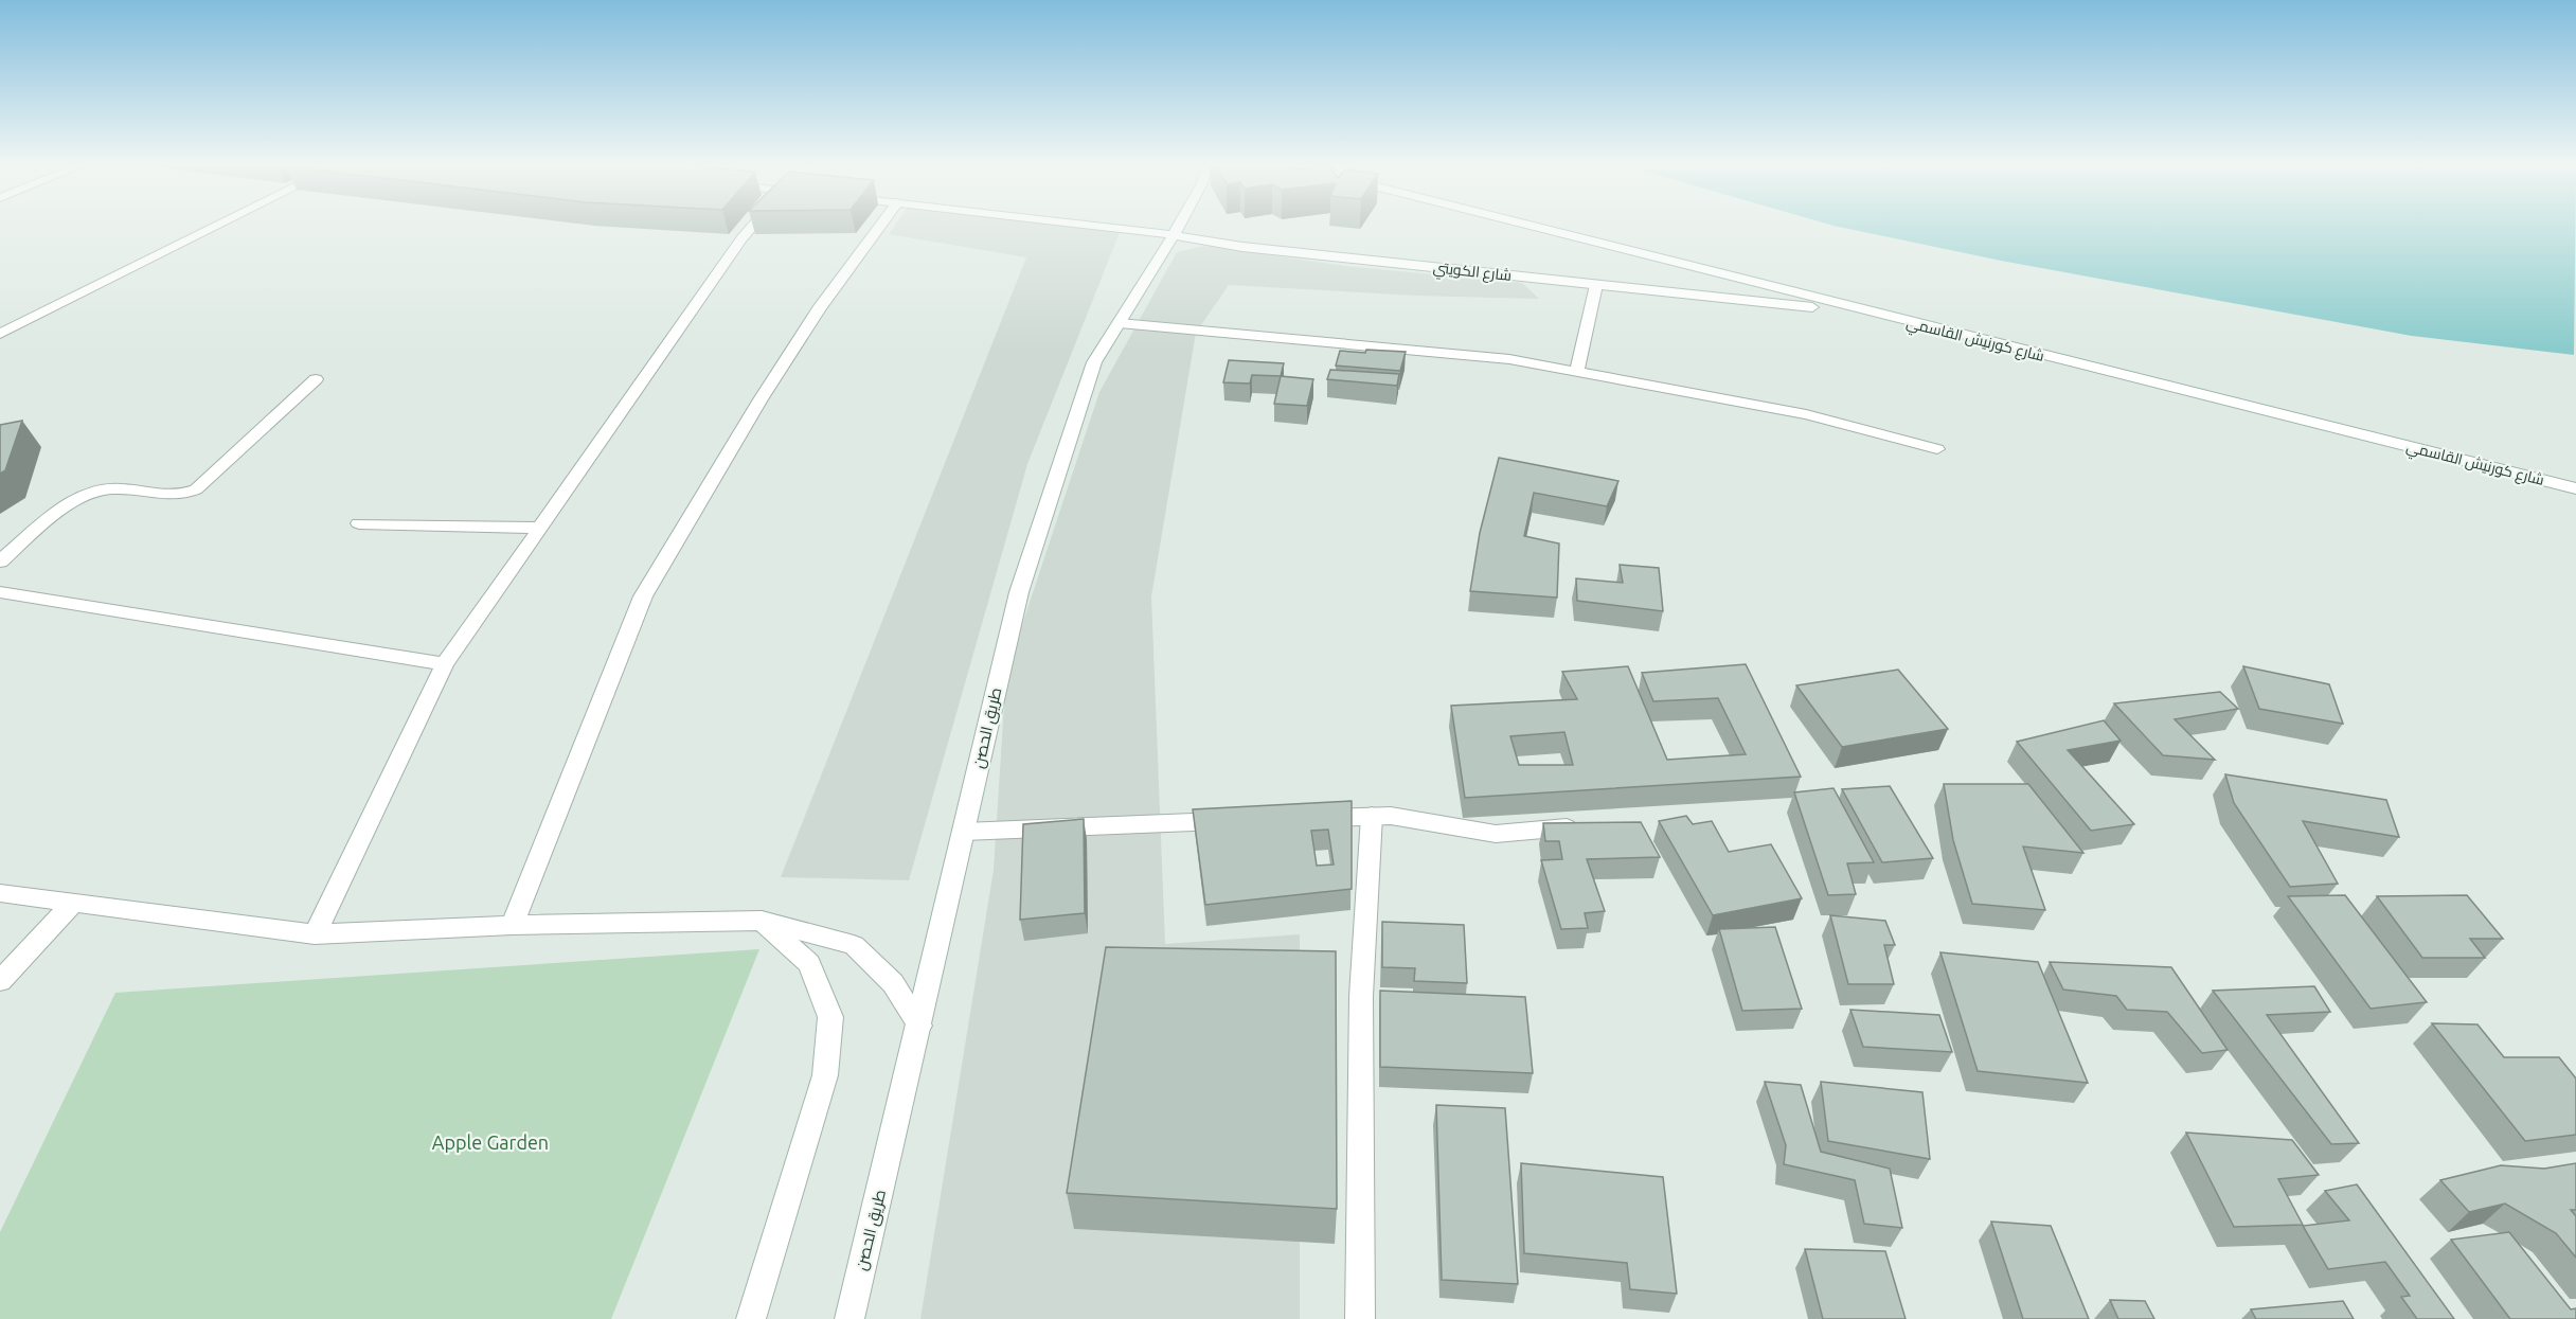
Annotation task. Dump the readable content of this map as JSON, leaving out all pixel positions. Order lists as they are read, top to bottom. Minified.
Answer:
{"streets":{"street":["شارع الكويتي","شارع كورنيش القاسمي","طريق الحصن"]},"crossings":[["شارع الكويتي","شارع كورنيش القاسمي"],["شارع الكويتي","طريق الحصن"]],"parks":["Apple Garden"]}
